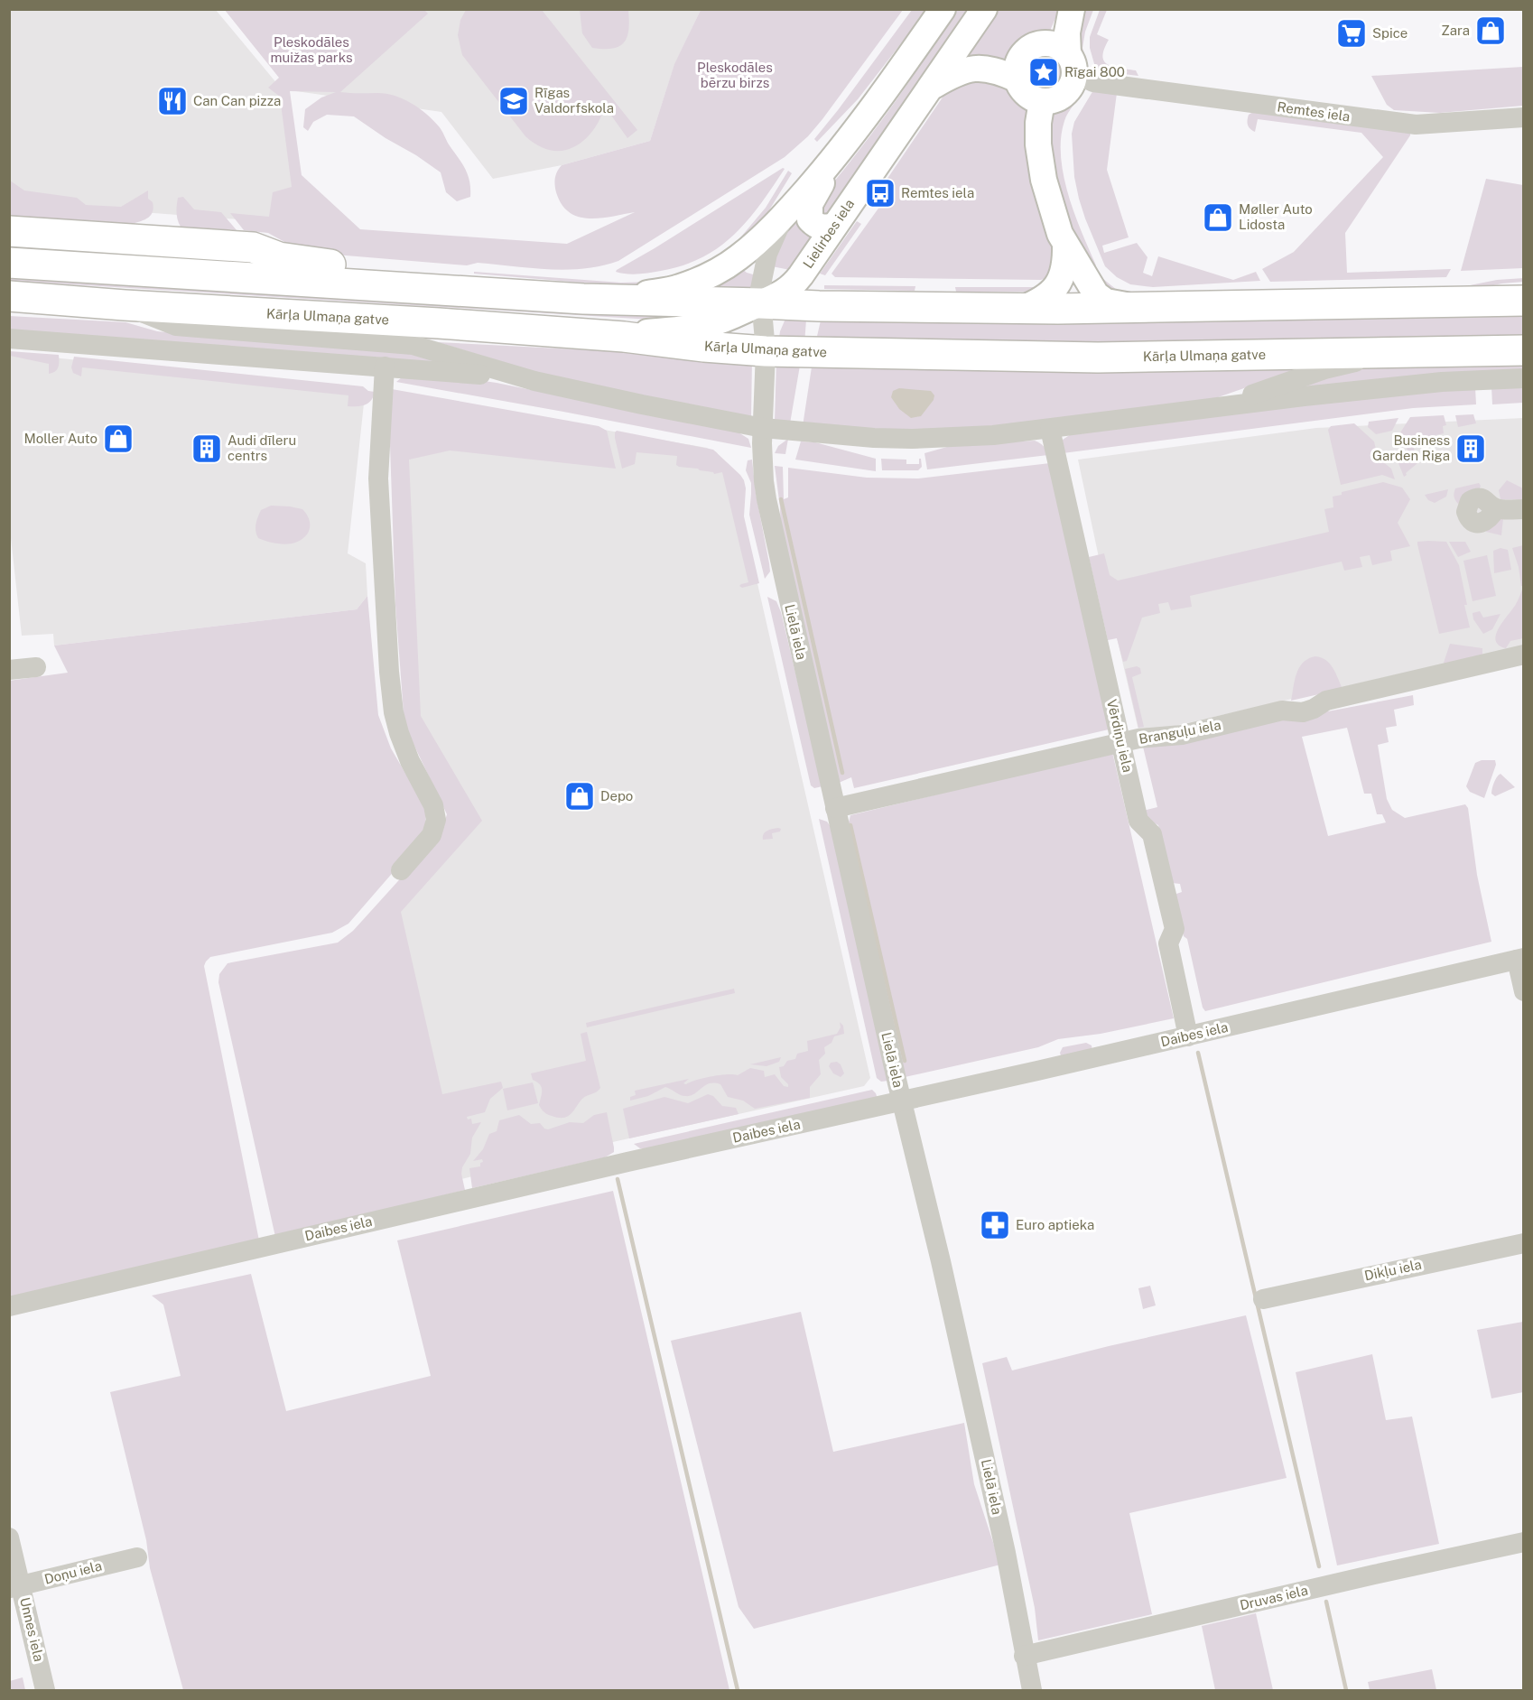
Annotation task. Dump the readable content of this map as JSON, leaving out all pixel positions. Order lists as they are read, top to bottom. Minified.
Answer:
{"streets":{"highway":["Kārļa Ulmaņa gatve"],"main road":["Lielirbes iela"],"street":["Remtes iela","Lielā iela","Branguļu iela","Vērdiņu iela","Daibes iela","Dikļu iela","Doņu iela","Druvas iela","Unnes iela"]},"crossings":[["Lielirbes iela","Kārļa Ulmaņa gatve"],["Lielirbes iela","Lielā iela"],["Kārļa Ulmaņa gatve","Lielā iela"],["Lielā iela","Branguļu iela"],["Lielā iela","Daibes iela"],["Lielā iela","Druvas iela"],["Branguļu iela","Vērdiņu iela"],["Vērdiņu iela","Daibes iela"],["Doņu iela","Unnes iela"]],"parks":["Pleskodāles muižas parks","Pleskodāles bērzu birzs"],"places":{"shop":["Zara","Møller Auto Lidosta","Moller Auto","Depo"],"supermarket":["Spice"],"place":["Rīgai 800"],"restaurant":["Can Can pizza"],"school or university":["Rīgas Valdorfskola"],"bus stop":["Remtes iela"],"building":["Audi dīleru centrs","Business Garden Riga"],"pharmacy":["Euro aptieka"]}}
